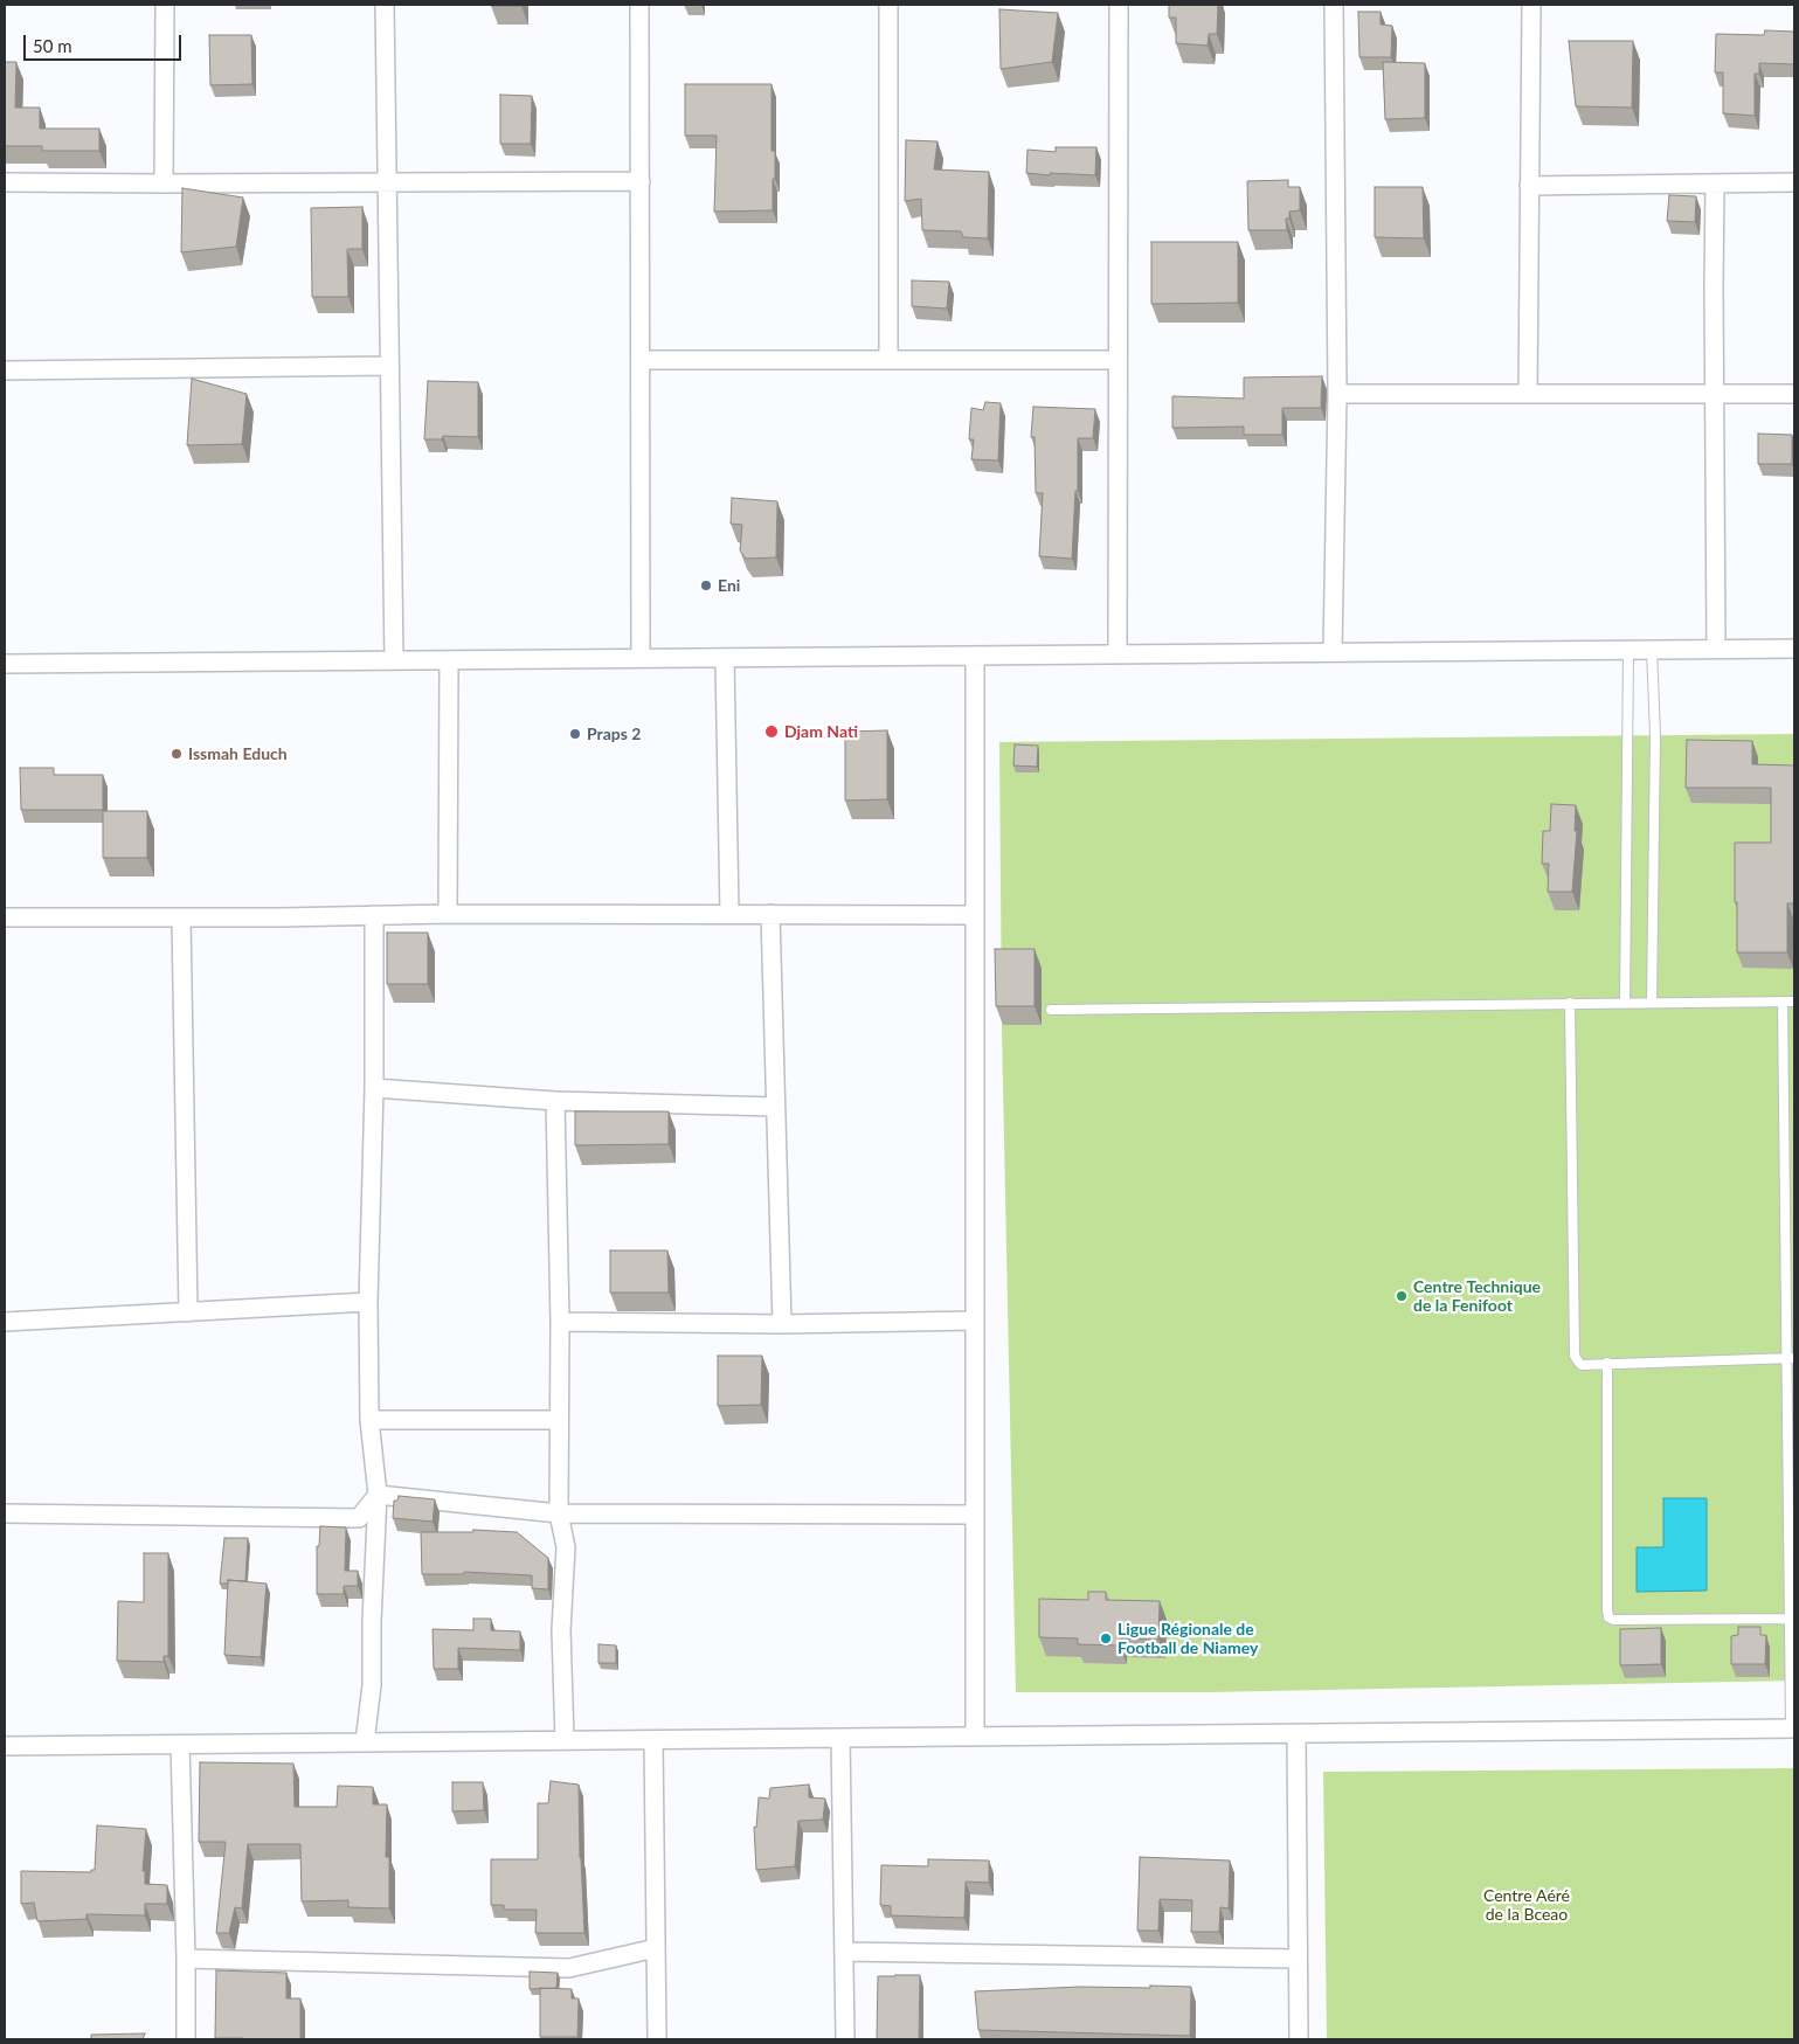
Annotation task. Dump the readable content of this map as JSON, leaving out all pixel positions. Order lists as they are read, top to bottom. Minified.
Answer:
{"parks":["Centre Aéré de la Bceao"],"places":["Eni","Djam Nati","Praps 2","Issmah Educh","Centre Technique de la Fenifoot","Ligue Régionale de Football de Niamey"],"scale_bar":"50 m"}
